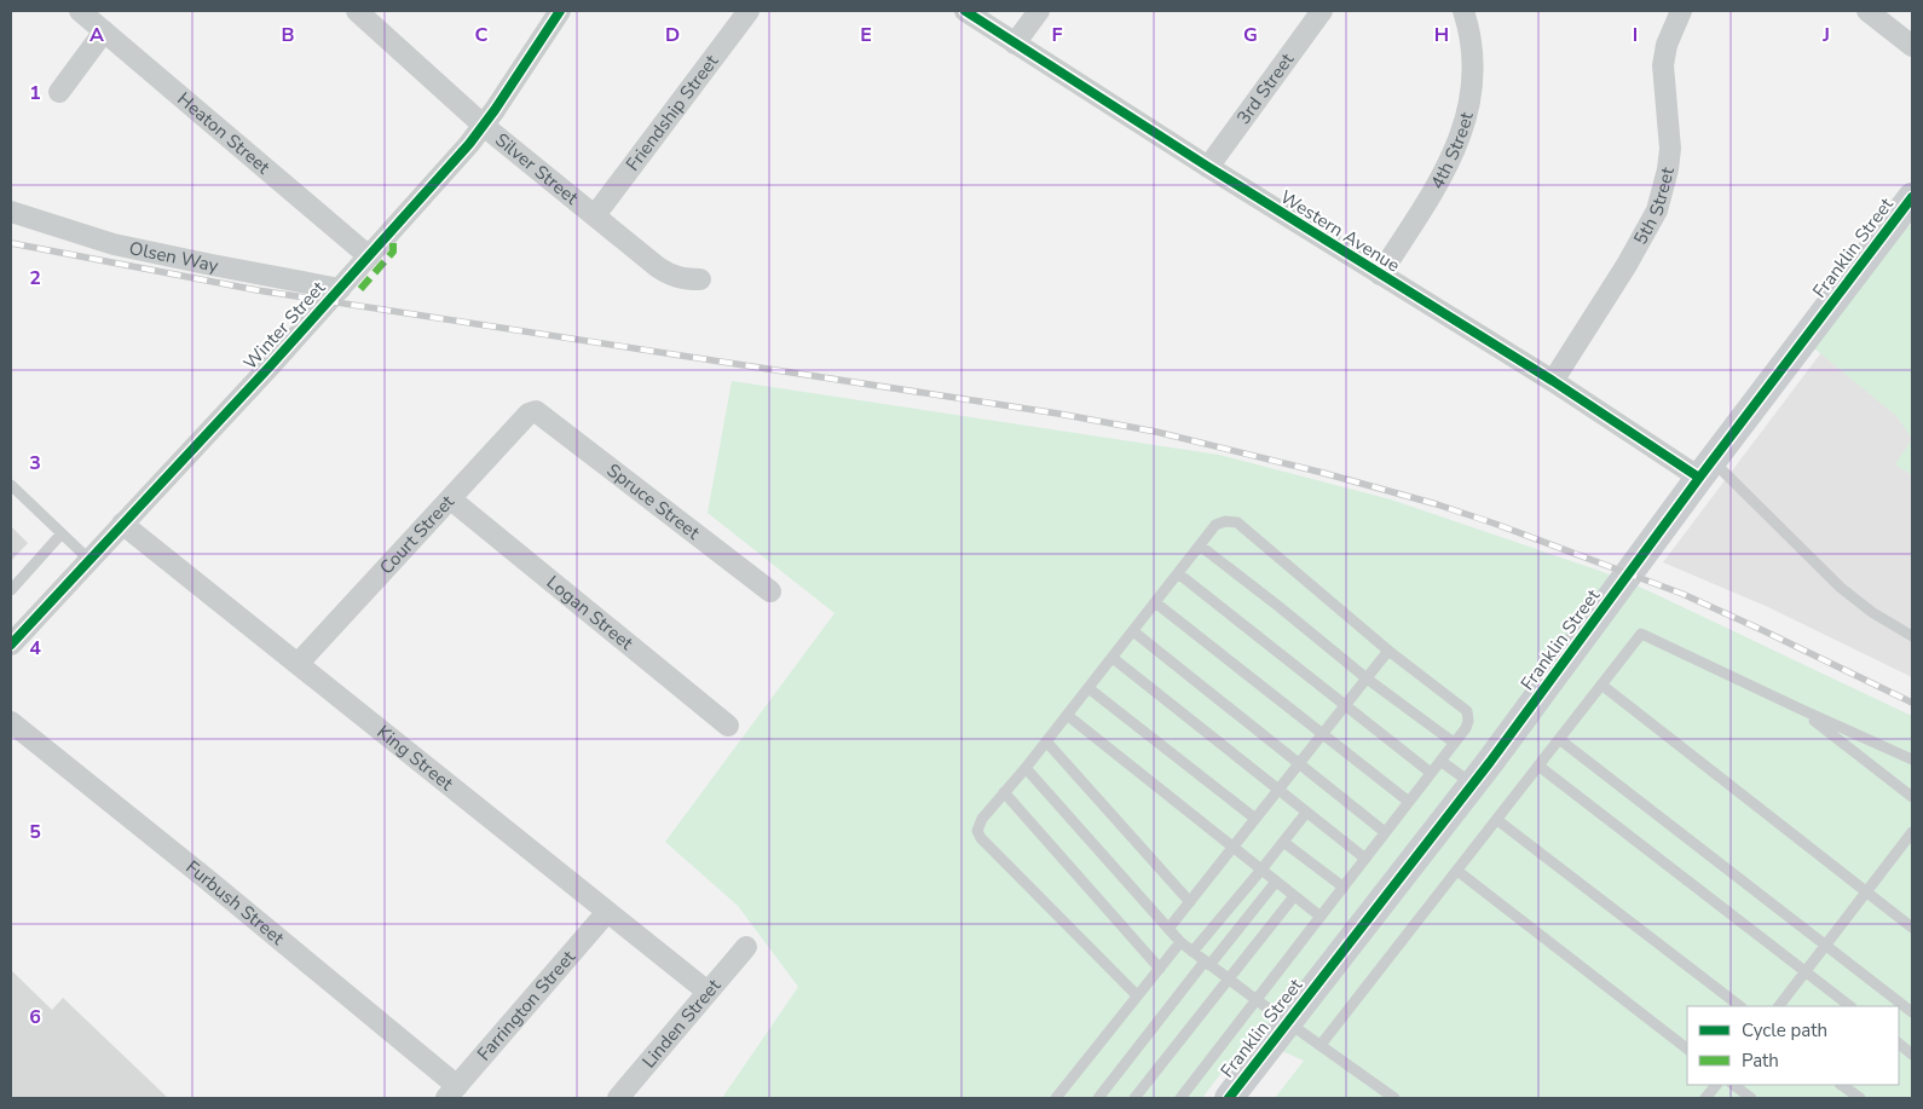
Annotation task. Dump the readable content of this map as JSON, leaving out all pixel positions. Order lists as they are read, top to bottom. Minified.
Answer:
{"streets":{"street":["3rd Street","Friendship Street","Heaton Street","4th Street","Silver Street","5th Street","Western Avenue","Franklin Street","Olsen Way","Winter Street","Spruce Street","Court Street","Logan Street","King Street","Furbush Street","Farrington Street","Linden Street"]},"crossings":[["3rd Street","Western Avenue"],["Friendship Street","Silver Street"],["Heaton Street","Winter Street"],["4th Street","Western Avenue"],["Silver Street","Winter Street"],["5th Street","Western Avenue"],["Western Avenue","Franklin Street"],["Olsen Way","Winter Street"],["Winter Street","King Street"],["Spruce Street","Court Street"],["Court Street","Logan Street"],["Court Street","King Street"],["King Street","Farrington Street"],["King Street","Linden Street"],["Furbush Street","Farrington Street"]],"legend":["Cycle path","Path"],"grid":{"columns":["A","B","C","D","E","F","G","H","I","J"],"rows":["1","2","3","4","5","6"]}}
